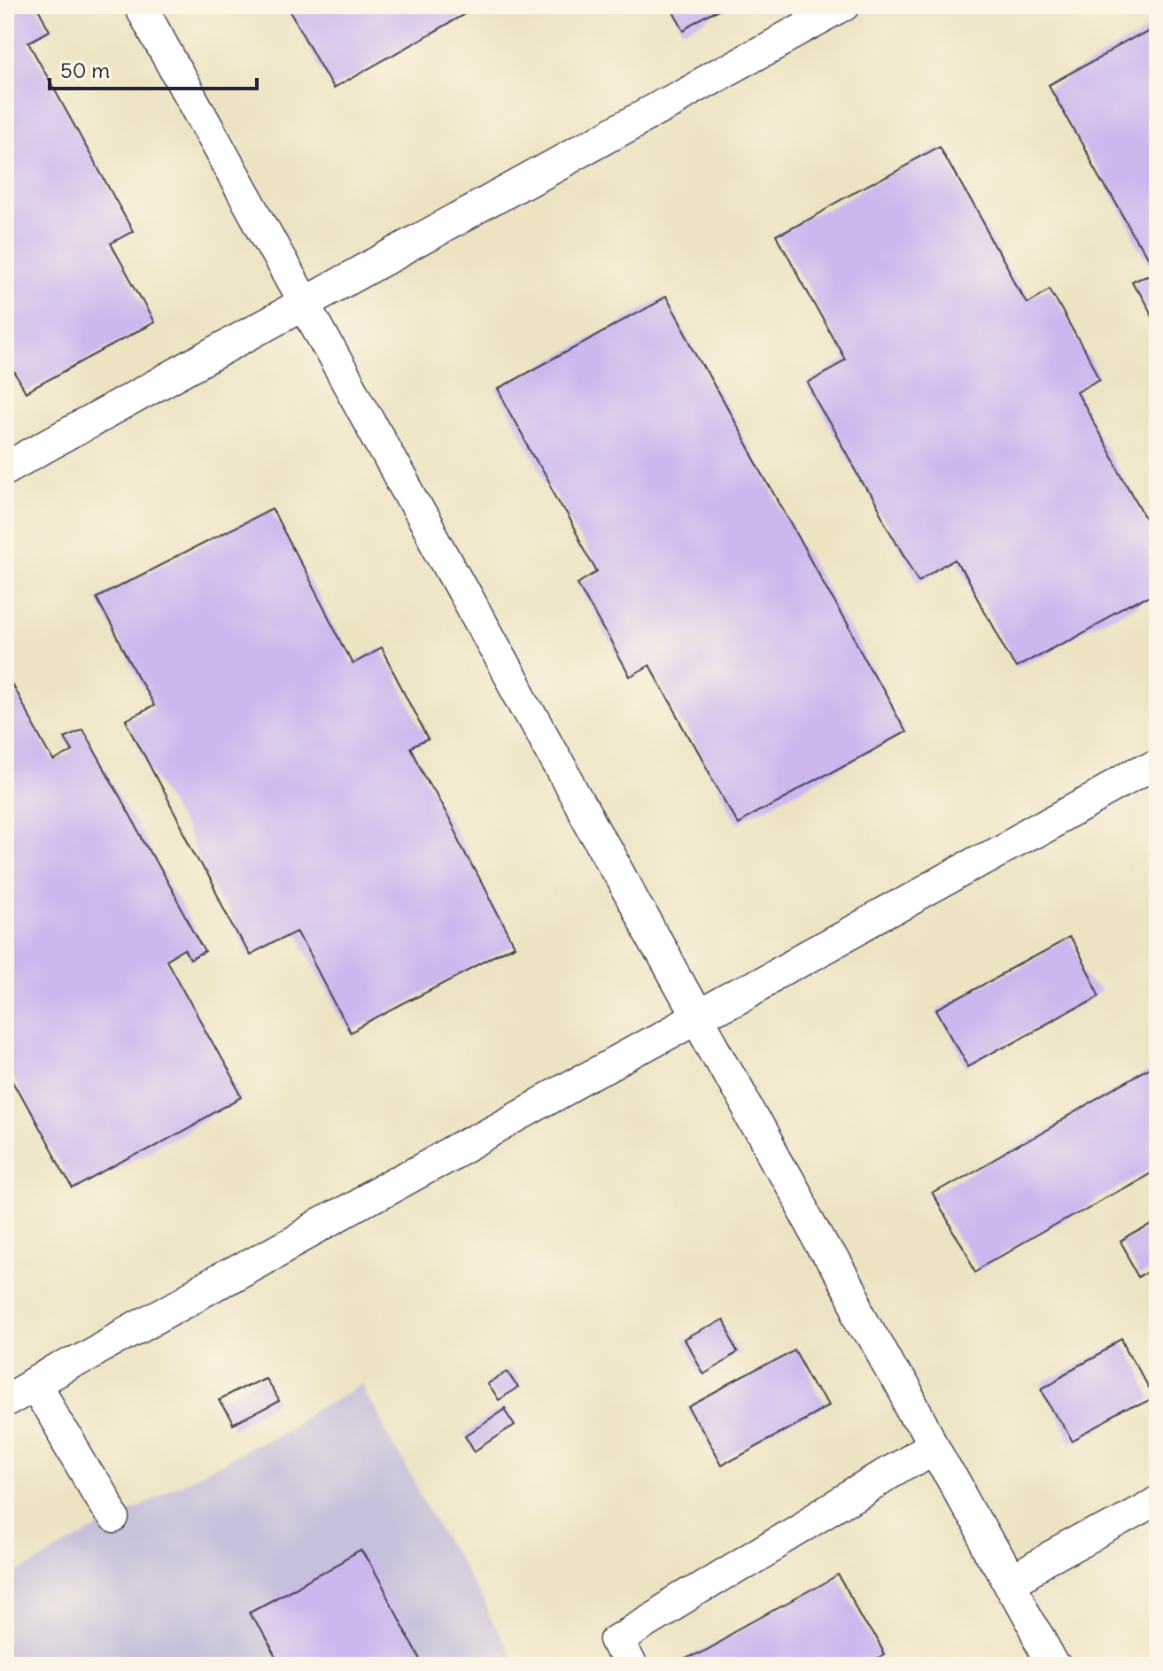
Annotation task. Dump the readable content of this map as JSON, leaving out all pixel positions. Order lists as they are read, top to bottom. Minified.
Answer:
{"scale_bar":"50 m"}
